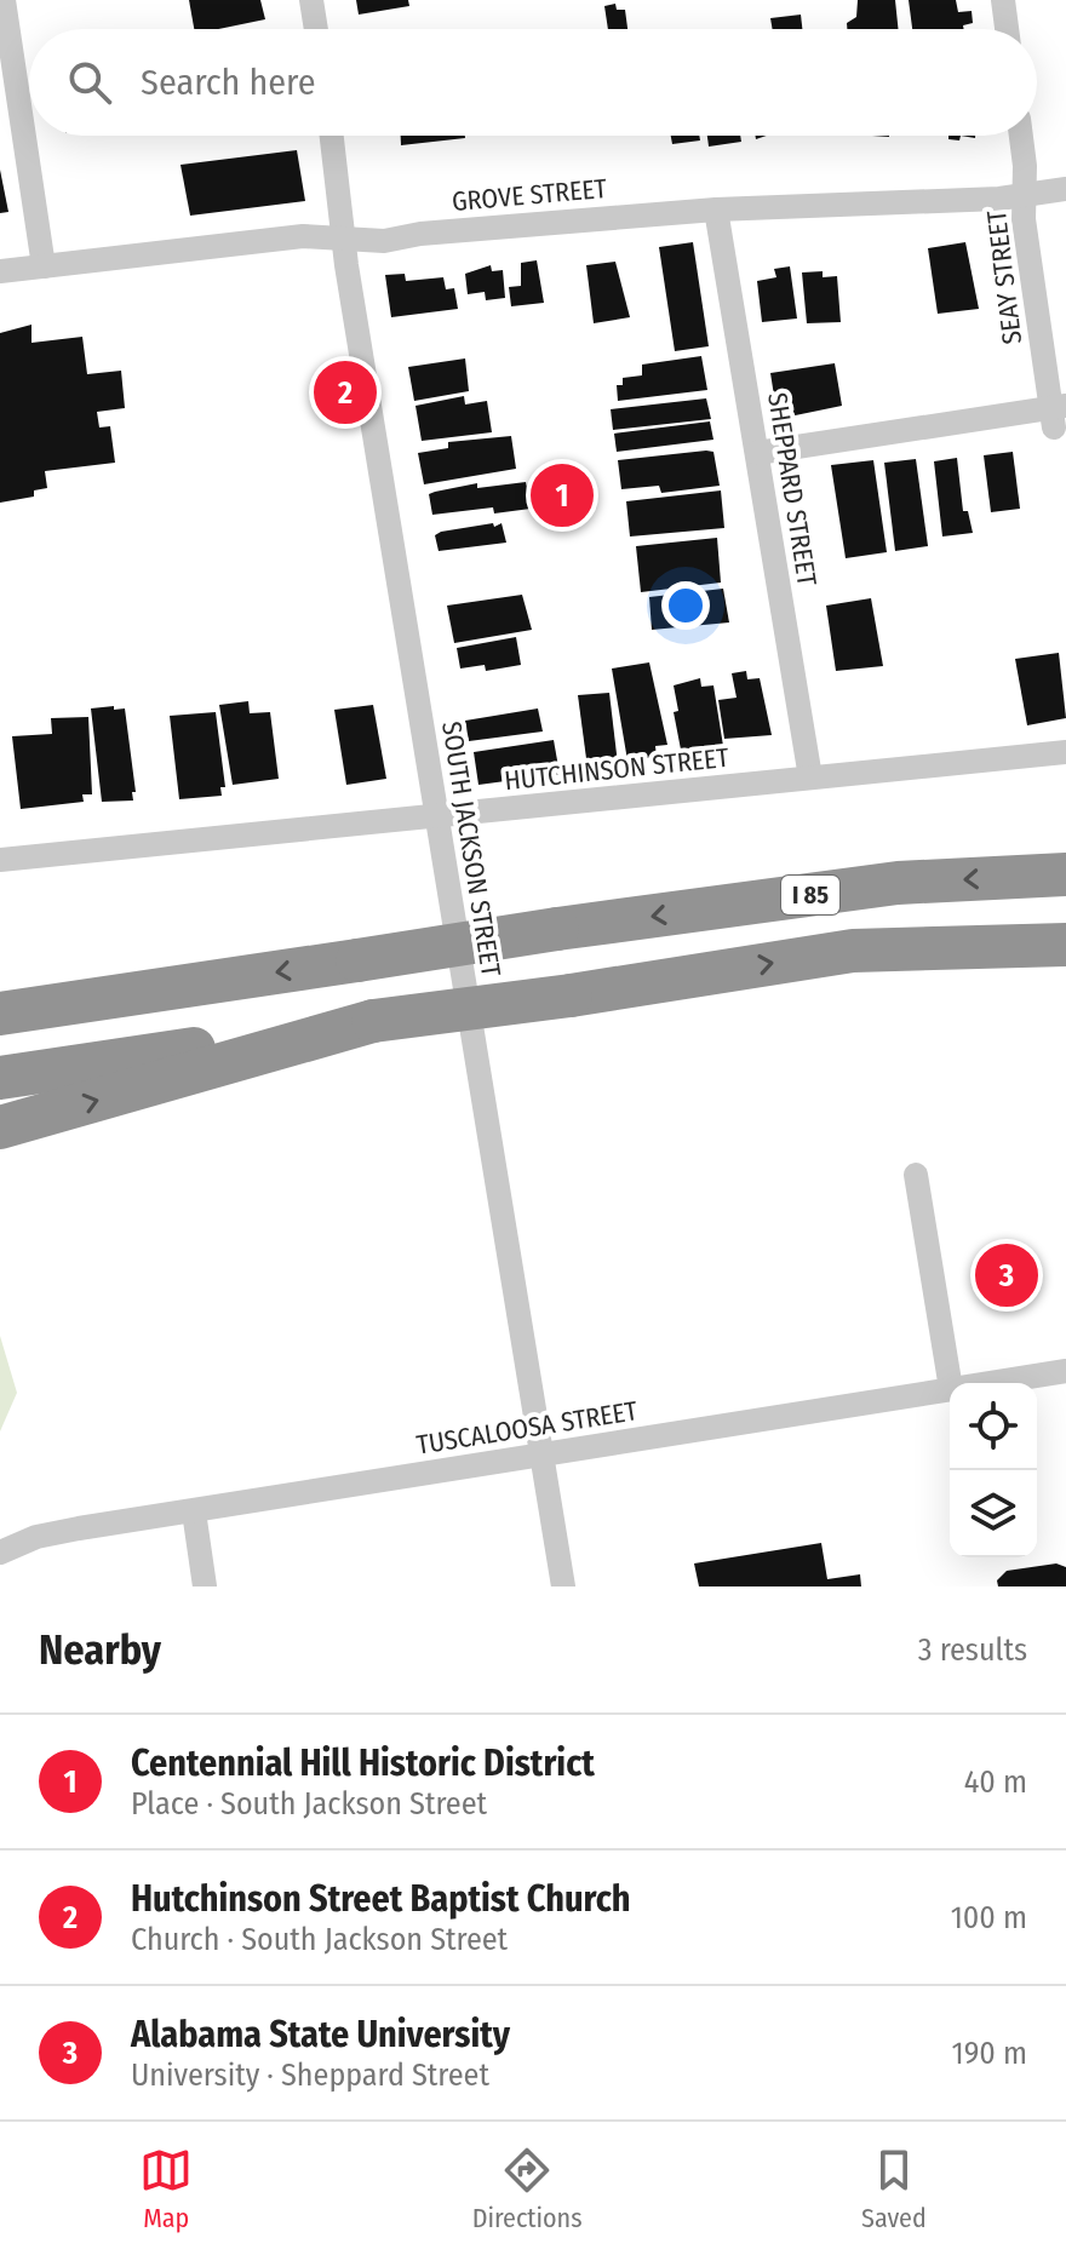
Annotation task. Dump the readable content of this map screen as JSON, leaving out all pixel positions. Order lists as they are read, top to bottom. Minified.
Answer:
{"streets":{"highway":["I 85"],"street":["GROVE STREET","SEAY STREET","SHEPPARD STREET","HUTCHINSON STREET","SOUTH JACKSON STREET","TUSCALOOSA STREET"]},"crossings":[["GROVE STREET","SEAY STREET"],["GROVE STREET","SHEPPARD STREET"],["GROVE STREET","SOUTH JACKSON STREET"],["SHEPPARD STREET","HUTCHINSON STREET"],["HUTCHINSON STREET","SOUTH JACKSON STREET"],["SOUTH JACKSON STREET","TUSCALOOSA STREET"]],"page":{"search":"Search here","pins":["2","1","3"],"heading":["Nearby","3 results"],"list":[{"mark":"1","name":"Centennial Hill Historic District","note":"Place · South Jackson Street","value":"40 m"},{"mark":"2","name":"Hutchinson Street Baptist Church","note":"Church · South Jackson Street","value":"100 m"},{"mark":"3","name":"Alabama State University","note":"University · Sheppard Street","value":"190 m"}],"nav":["Map","Directions","Saved"]}}
